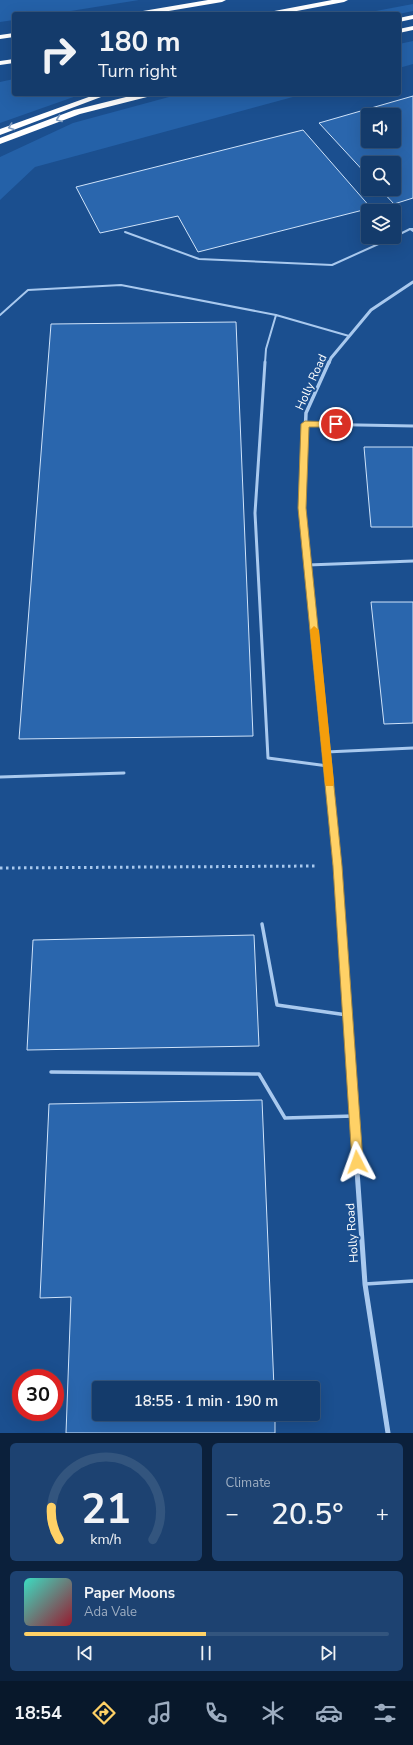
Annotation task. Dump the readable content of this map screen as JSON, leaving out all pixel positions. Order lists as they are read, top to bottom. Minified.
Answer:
{"streets":{"street":["Holly Road"]},"page":{"turn":["180 m","Turn right"],"limit":"30","trip":"18:55 · 1 min · 190 m","tile":"Climate","heat":["−","20.5°","+"],"song":["Paper Moons","Ada Vale"],"tabs":"18:54","gauge":["21","km/h"]}}
